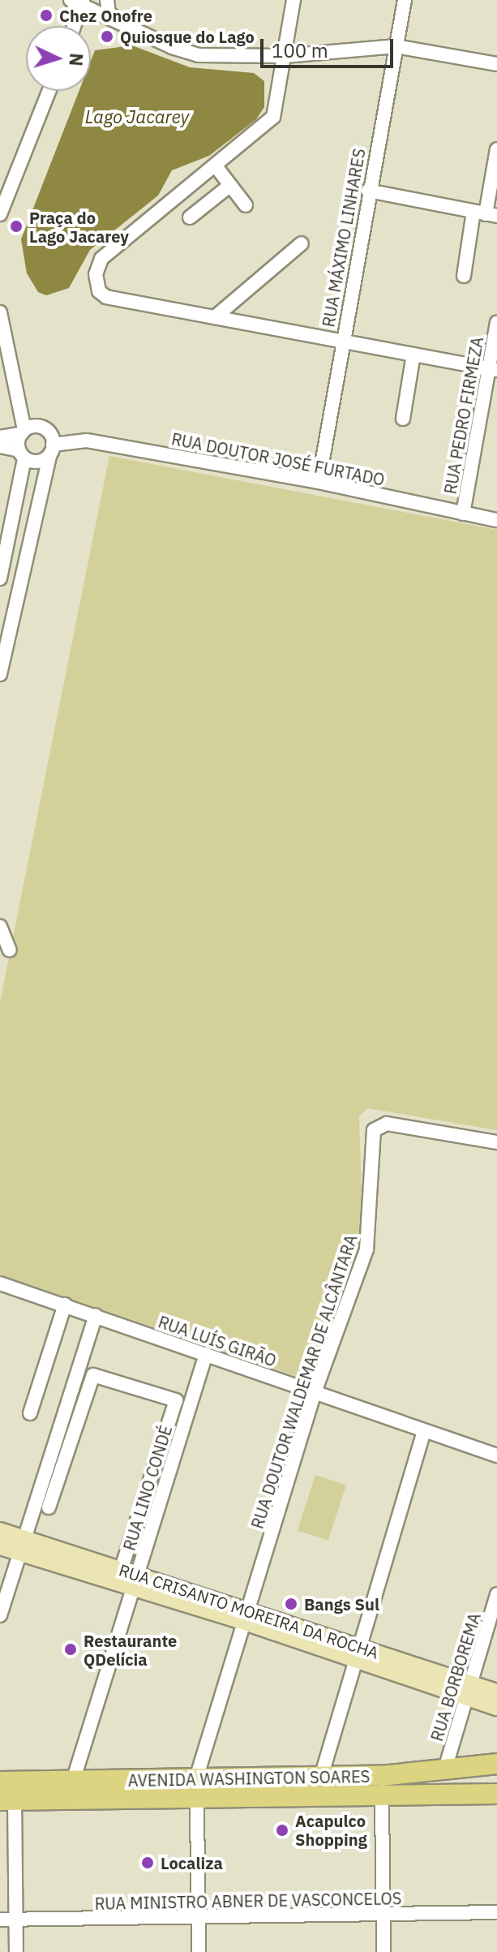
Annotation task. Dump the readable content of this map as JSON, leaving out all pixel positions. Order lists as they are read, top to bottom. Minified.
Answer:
{"streets":{"highway":["AVENIDA WASHINGTON SOARES"],"main road":["RUA CRISANTO MOREIRA DA ROCHA"],"street":["RUA MÁXIMO LINHARES","RUA PEDRO FIRMEZA","RUA DOUTOR JOSÉ FURTADO","RUA LUÍS GIRÃO","RUA DOUTOR WALDEMAR DE ALCÂNTARA","RUA LINO CONDÉ","RUA BORBOREMA","RUA MINISTRO ABNER DE VASCONCELOS"]},"crossings":[["RUA MÁXIMO LINHARES","RUA DOUTOR JOSÉ FURTADO"],["RUA PEDRO FIRMEZA","RUA DOUTOR JOSÉ FURTADO"],["RUA LUÍS GIRÃO","RUA DOUTOR WALDEMAR DE ALCÂNTARA"],["RUA LUÍS GIRÃO","RUA LINO CONDÉ"],["RUA DOUTOR WALDEMAR DE ALCÂNTARA","RUA CRISANTO MOREIRA DA ROCHA"],["RUA DOUTOR WALDEMAR DE ALCÂNTARA","AVENIDA WASHINGTON SOARES"],["RUA LINO CONDÉ","RUA CRISANTO MOREIRA DA ROCHA"],["RUA LINO CONDÉ","AVENIDA WASHINGTON SOARES"],["RUA CRISANTO MOREIRA DA ROCHA","RUA BORBOREMA"],["RUA BORBOREMA","AVENIDA WASHINGTON SOARES"]],"water":["Lago Jacarey"],"places":["Chez Onofre","Quiosque do Lago","Praça do Lago Jacarey","Bangs Sul","Restaurante QDelícia","Acapulco Shopping","Localiza"],"scale_bar":"100 m","north":"right"}
